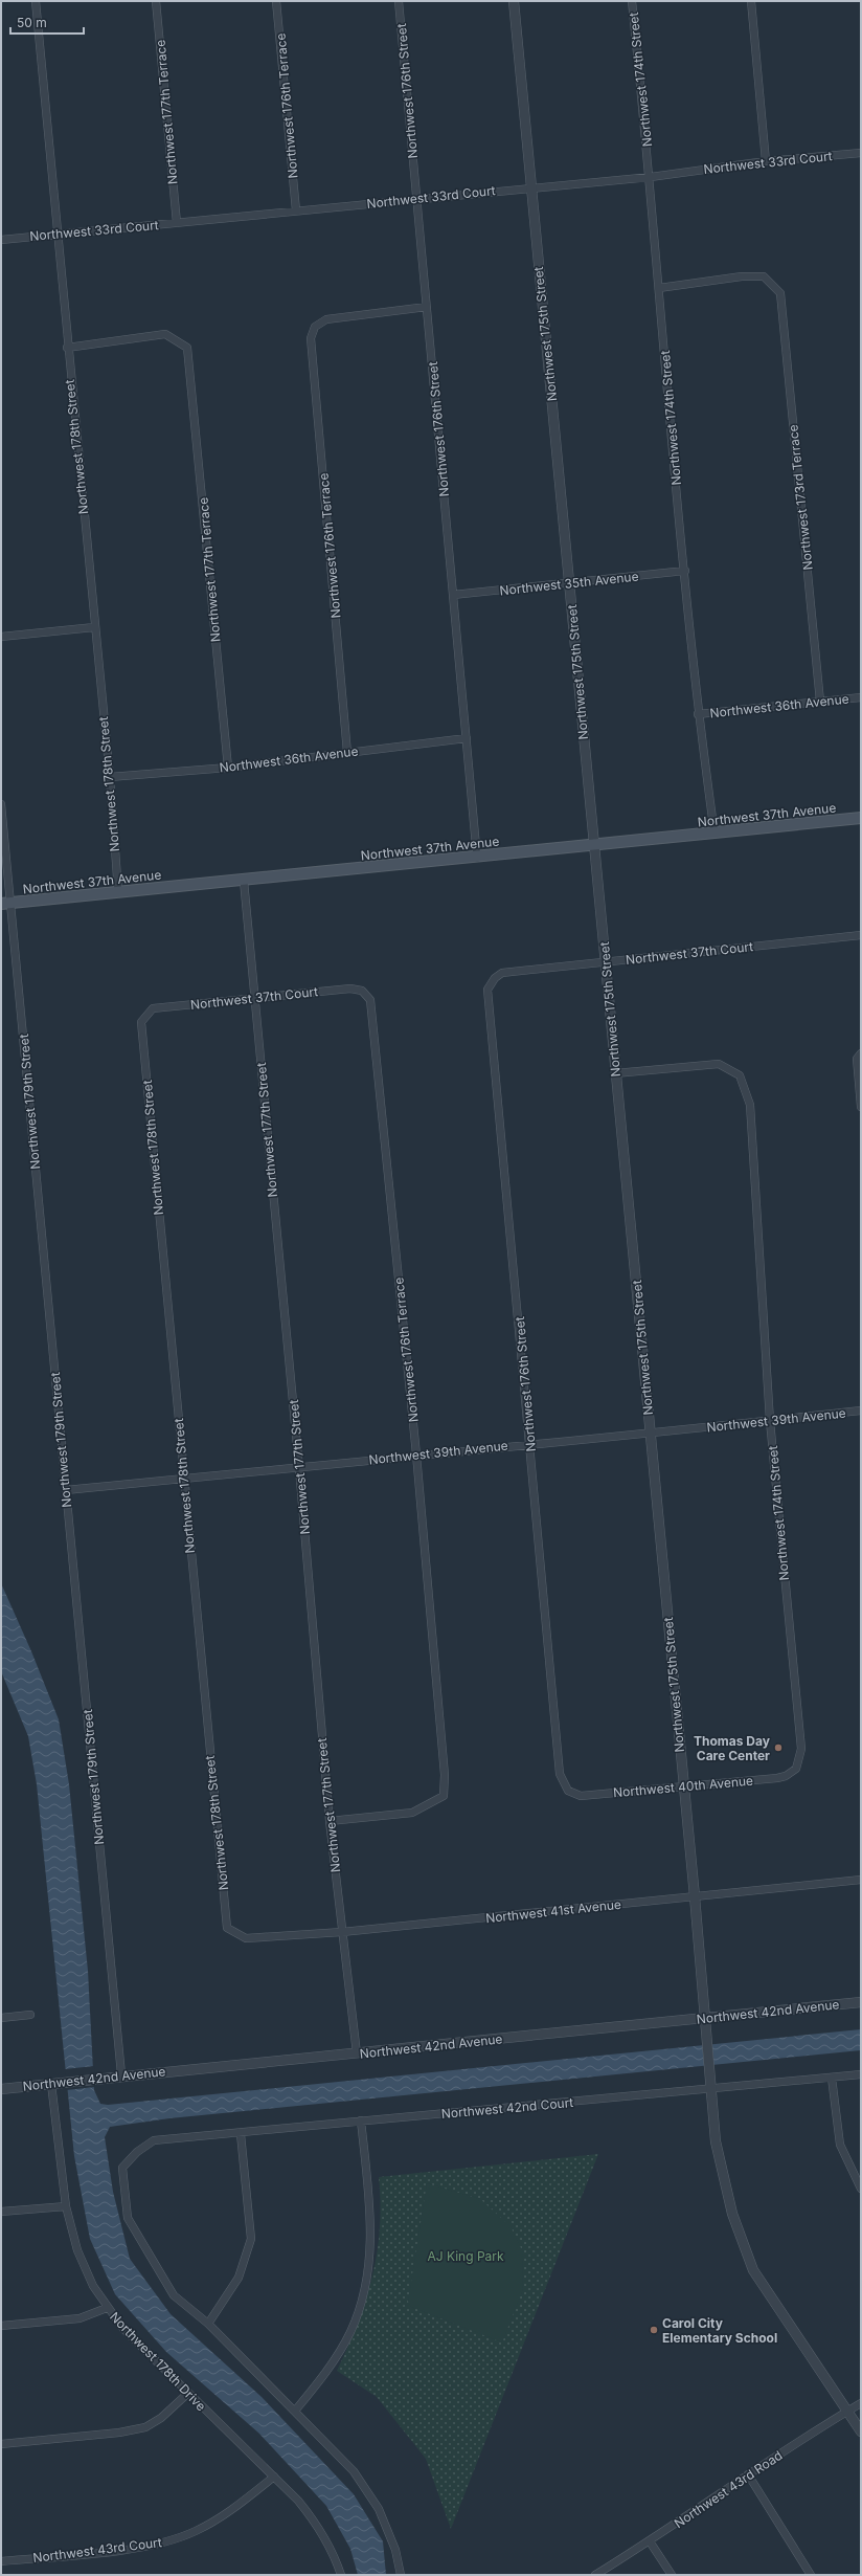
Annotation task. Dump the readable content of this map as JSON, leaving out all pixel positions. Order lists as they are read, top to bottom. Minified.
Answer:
{"streets":{"main road":["Northwest 37th Avenue"],"street":["Northwest 174th Street","Northwest 176th Street","Northwest 176th Terrace","Northwest 177th Terrace","Northwest 33rd Court","Northwest 175th Street","Northwest 178th Street","Northwest 173rd Terrace","Northwest 35th Avenue","Northwest 36th Avenue","Northwest 37th Court","Northwest 179th Street","Northwest 177th Street","Northwest 39th Avenue","Northwest 40th Avenue","Northwest 41st Avenue","Northwest 42nd Avenue","Northwest 42nd Court","Northwest 178th Drive","Northwest 43rd Road","Northwest 43rd Court"]},"crossings":[["Northwest 174th Street","Northwest 33rd Court"],["Northwest 174th Street","Northwest 175th Street"],["Northwest 174th Street","Northwest 173rd Terrace"],["Northwest 174th Street","Northwest 35th Avenue"],["Northwest 174th Street","Northwest 36th Avenue"],["Northwest 174th Street","Northwest 37th Avenue"],["Northwest 174th Street","Northwest 39th Avenue"],["Northwest 174th Street","Northwest 40th Avenue"],["Northwest 176th Street","Northwest 176th Terrace"],["Northwest 176th Street","Northwest 33rd Court"],["Northwest 176th Street","Northwest 35th Avenue"],["Northwest 176th Street","Northwest 36th Avenue"],["Northwest 176th Street","Northwest 37th Avenue"],["Northwest 176th Street","Northwest 37th Court"],["Northwest 176th Street","Northwest 39th Avenue"],["Northwest 176th Street","Northwest 40th Avenue"],["Northwest 176th Terrace","Northwest 33rd Court"],["Northwest 176th Terrace","Northwest 36th Avenue"],["Northwest 176th Terrace","Northwest 37th Court"],["Northwest 176th Terrace","Northwest 177th Street"],["Northwest 176th Terrace","Northwest 39th Avenue"],["Northwest 177th Terrace","Northwest 33rd Court"],["Northwest 177th Terrace","Northwest 178th Street"],["Northwest 177th Terrace","Northwest 36th Avenue"],["Northwest 33rd Court","Northwest 175th Street"],["Northwest 33rd Court","Northwest 178th Street"],["Northwest 175th Street","Northwest 35th Avenue"],["Northwest 175th Street","Northwest 37th Avenue"],["Northwest 175th Street","Northwest 37th Court"],["Northwest 175th Street","Northwest 39th Avenue"],["Northwest 175th Street","Northwest 40th Avenue"],["Northwest 175th Street","Northwest 41st Avenue"],["Northwest 175th Street","Northwest 42nd Avenue"],["Northwest 175th Street","Northwest 42nd Court"],["Northwest 175th Street","Northwest 43rd Road"],["Northwest 178th Street","Northwest 36th Avenue"],["Northwest 178th Street","Northwest 37th Avenue"],["Northwest 178th Street","Northwest 37th Court"],["Northwest 178th Street","Northwest 39th Avenue"],["Northwest 178th Street","Northwest 41st Avenue"],["Northwest 173rd Terrace","Northwest 36th Avenue"],["Northwest 37th Avenue","Northwest 179th Street"],["Northwest 37th Avenue","Northwest 177th Street"],["Northwest 37th Court","Northwest 177th Street"],["Northwest 179th Street","Northwest 39th Avenue"],["Northwest 179th Street","Northwest 42nd Avenue"],["Northwest 177th Street","Northwest 39th Avenue"],["Northwest 177th Street","Northwest 41st Avenue"],["Northwest 177th Street","Northwest 42nd Avenue"],["Northwest 42nd Avenue","Northwest 178th Drive"],["Northwest 178th Drive","Northwest 43rd Court"]],"parks":["AJ King Park"],"places":["Thomas Day Care Center","Carol City Elementary School"],"scale_bar":"50 m"}
